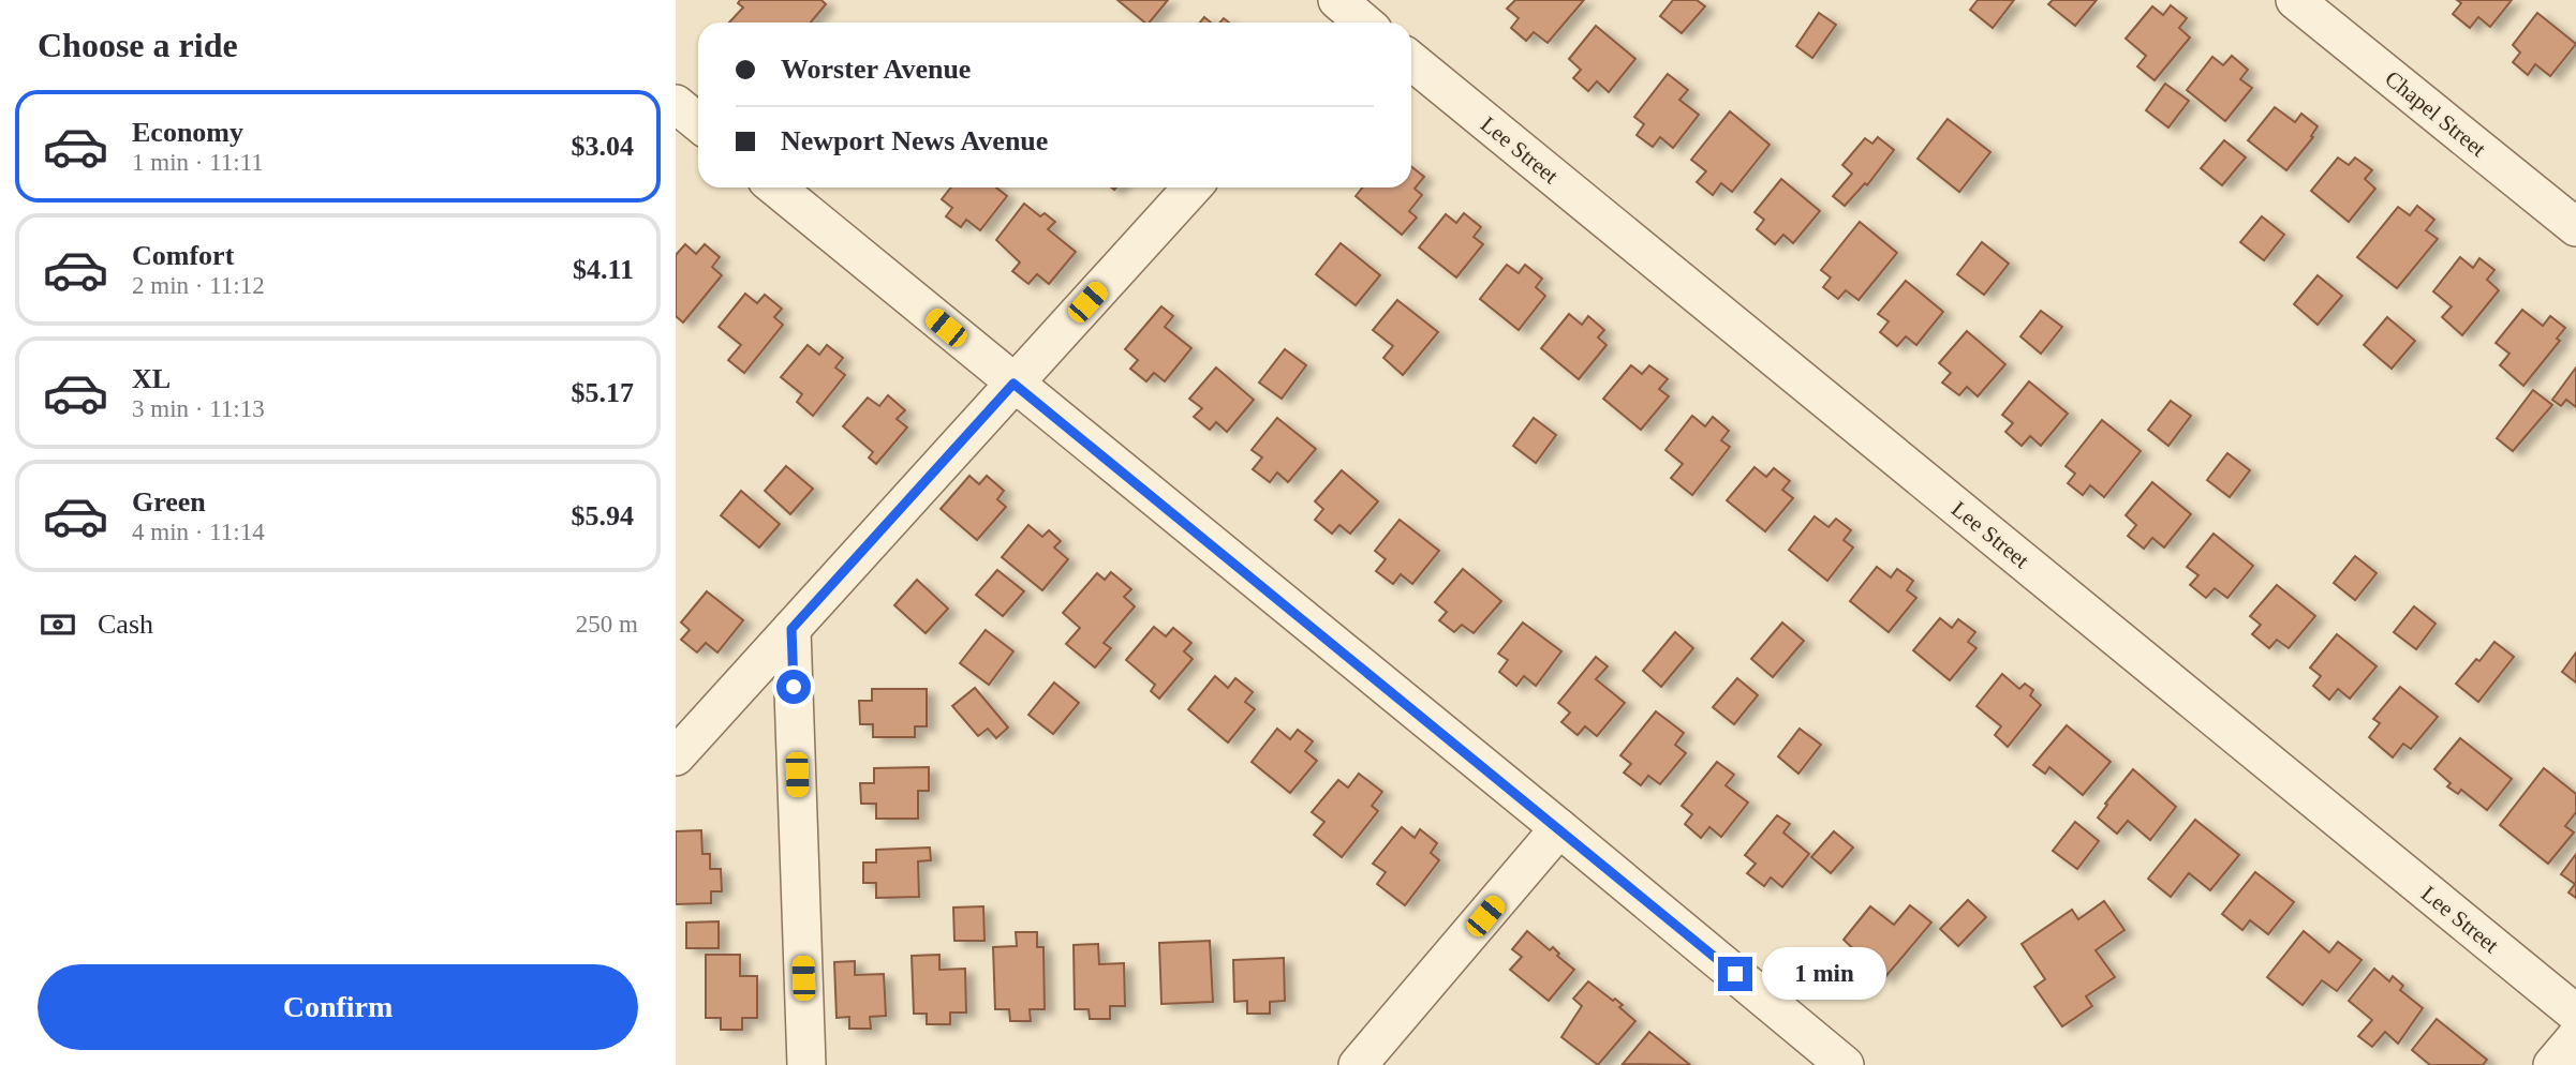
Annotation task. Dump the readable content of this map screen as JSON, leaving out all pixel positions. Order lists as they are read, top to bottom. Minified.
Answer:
{"streets":{"street":["Chapel Street","Lee Street"]},"page":{"heading":"Choose a ride","banner":["Worster Avenue","Newport News Avenue"],"list":[{"name":"Economy","note":"1 min · 11:11","value":"$3.04"},{"name":"Comfort","note":"2 min · 11:12","value":"$4.11"},{"name":"XL","note":"3 min · 11:13","value":"$5.17"},{"name":"Green","note":"4 min · 11:14","value":"$5.94"}],"pay":["Cash","250 m"],"bubble":"1 min","buttons":"Confirm"}}
